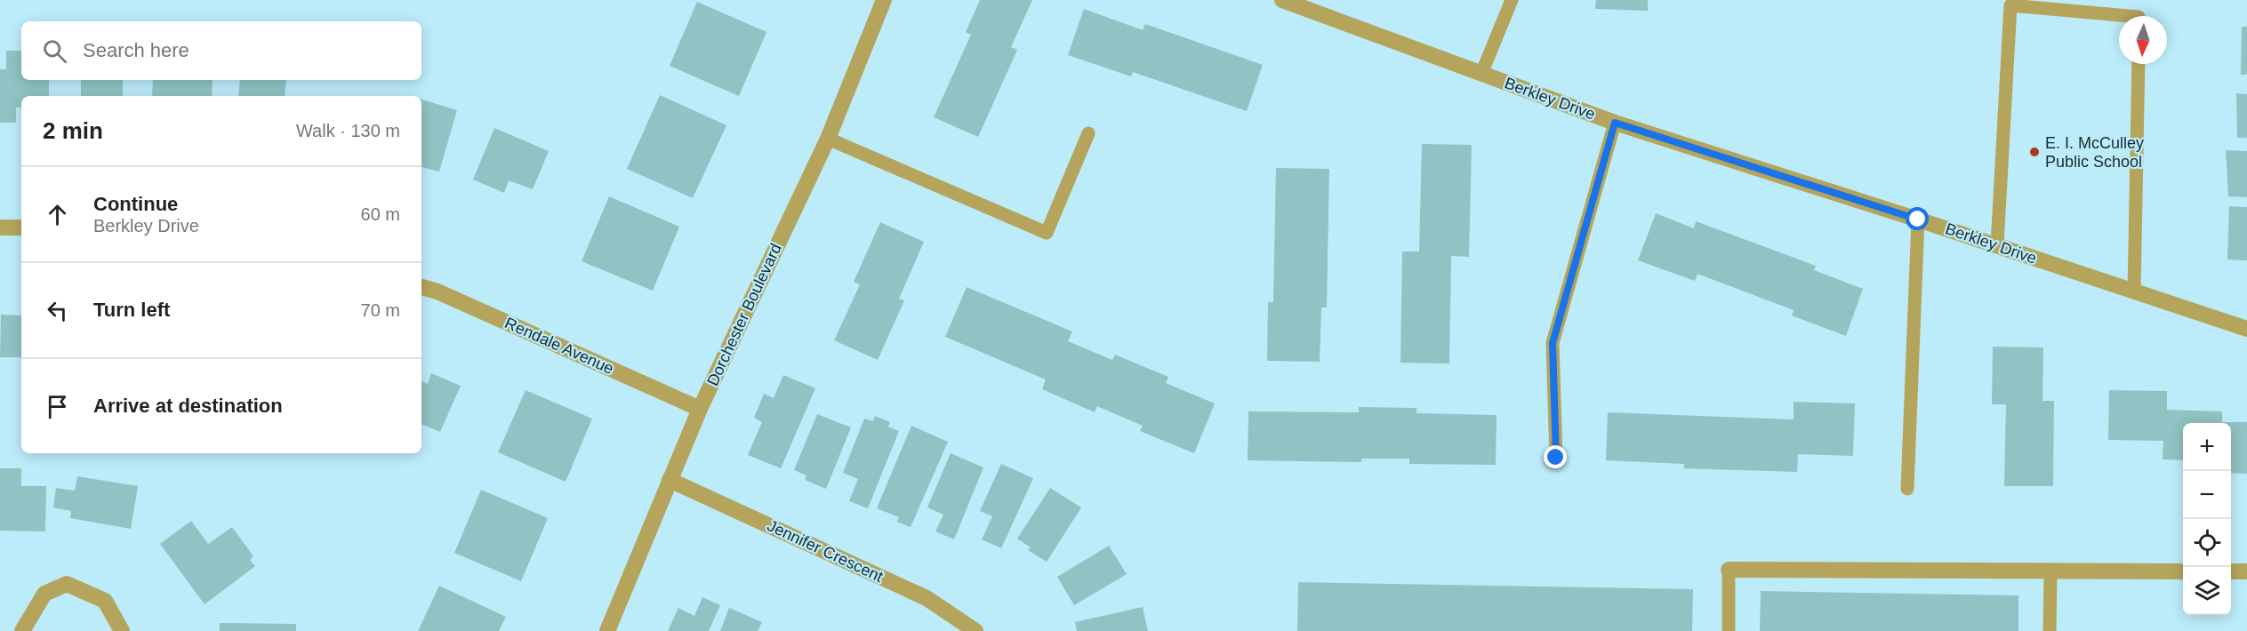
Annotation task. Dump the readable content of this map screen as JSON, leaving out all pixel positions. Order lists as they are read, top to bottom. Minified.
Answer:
{"streets":{"street":["Berkley Drive","Dorchester Boulevard","Rendale Avenue","Jennifer Crescent"]},"crossings":[["Dorchester Boulevard","Rendale Avenue"],["Dorchester Boulevard","Jennifer Crescent"]],"places":["E. I. McCulley Public School"],"north":"bottom","page":{"search":"Search here","heading":["2 min","Walk · 130 m"],"list":[["Continue","Berkley Drive","60 m"],["Turn left","70 m"],"Arrive at destination"],"map_buttons":["+","−"]}}
